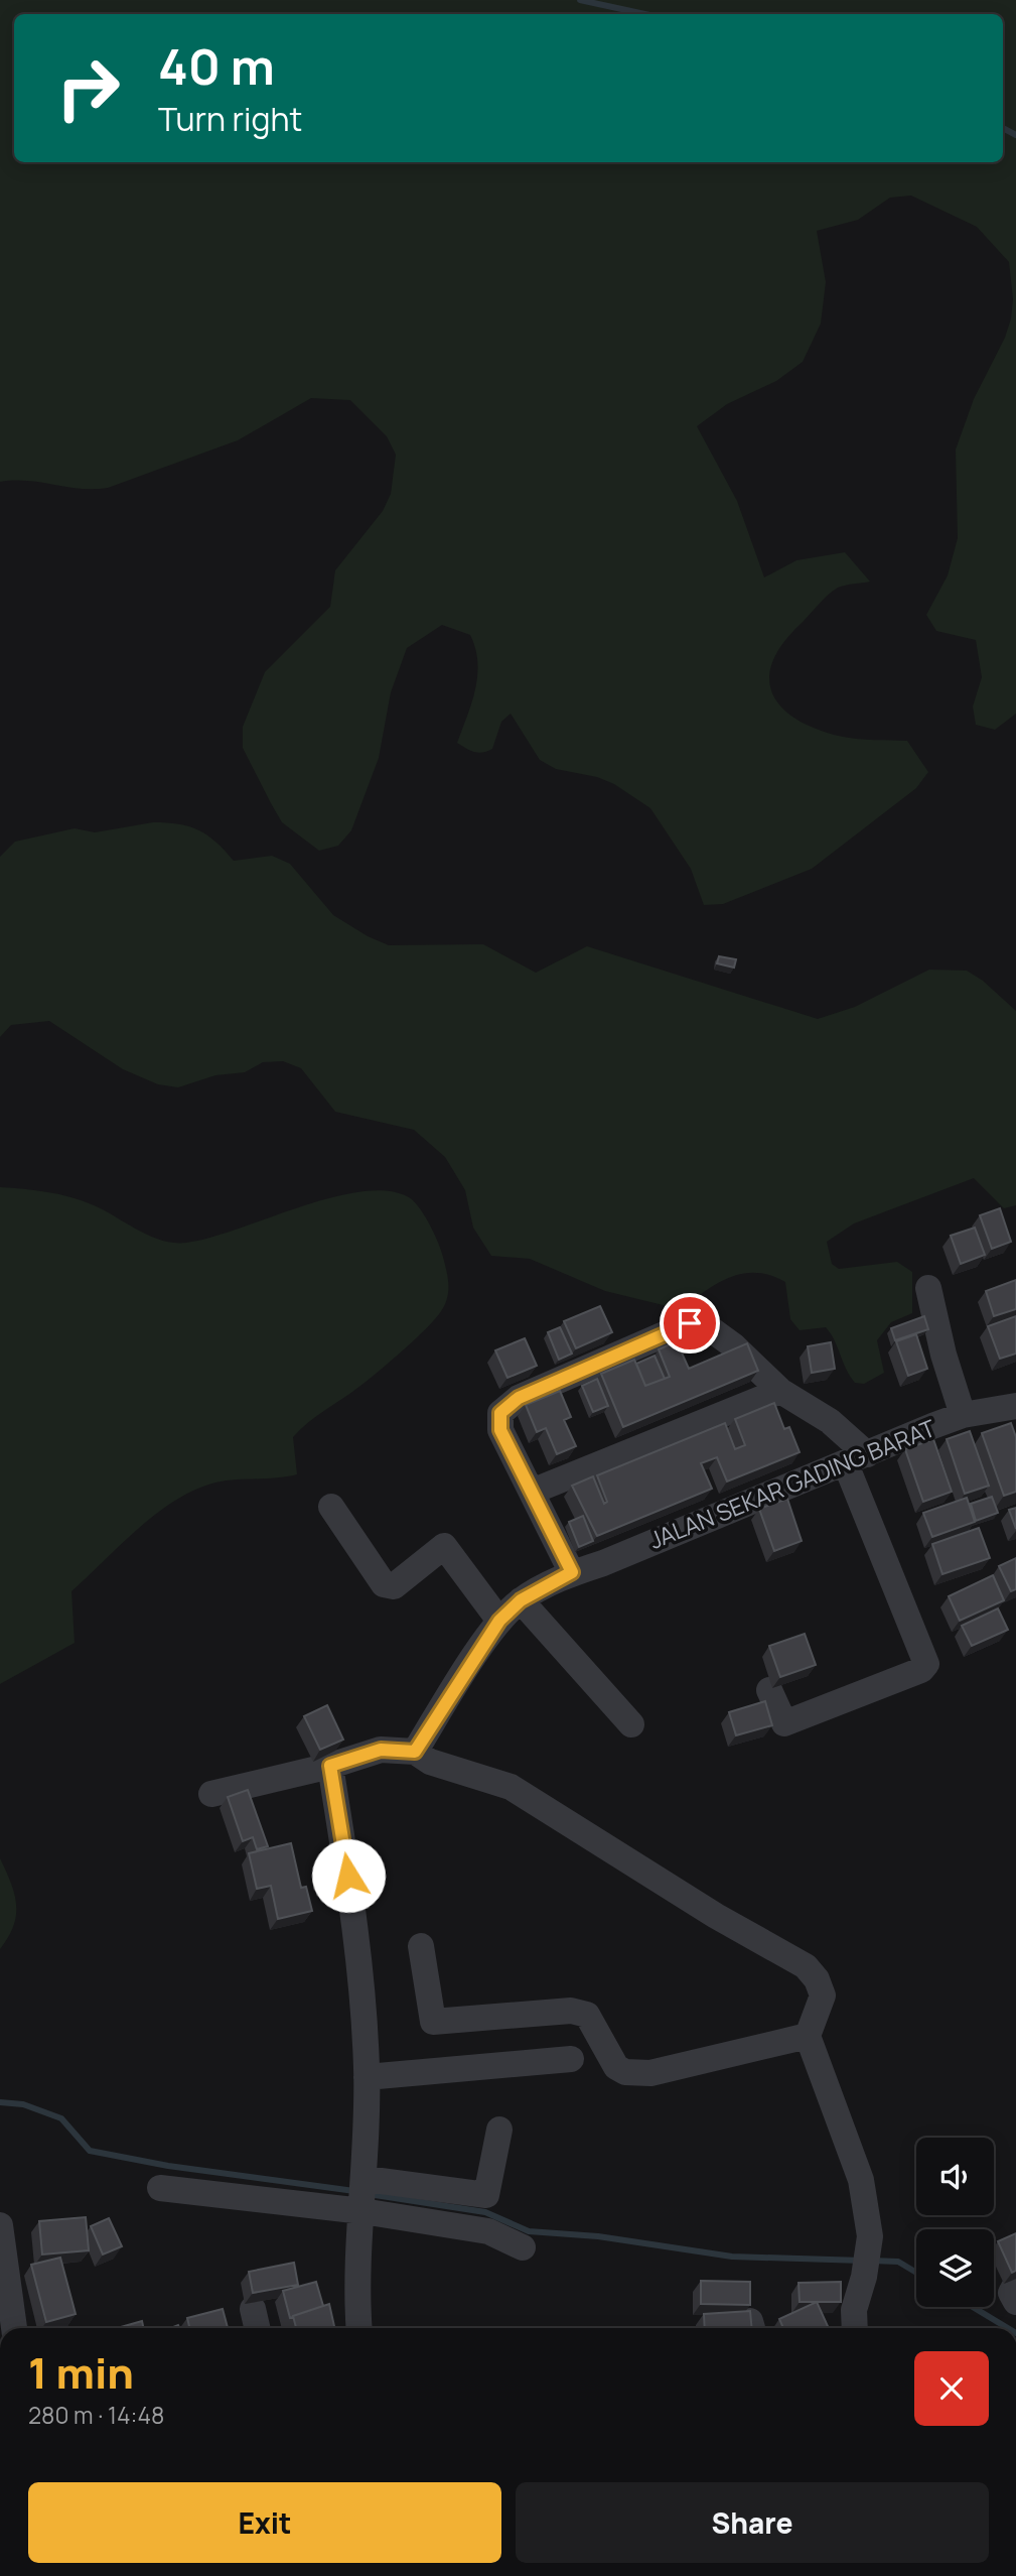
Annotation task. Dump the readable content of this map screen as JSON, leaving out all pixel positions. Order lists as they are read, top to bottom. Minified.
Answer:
{"streets":{"street":["JALAN SEKAR GADING BARAT"]},"page":{"turn":["40 m","Turn right"],"heading":["1 min","280 m · 14:48"],"buttons":["Exit","Share"]}}
